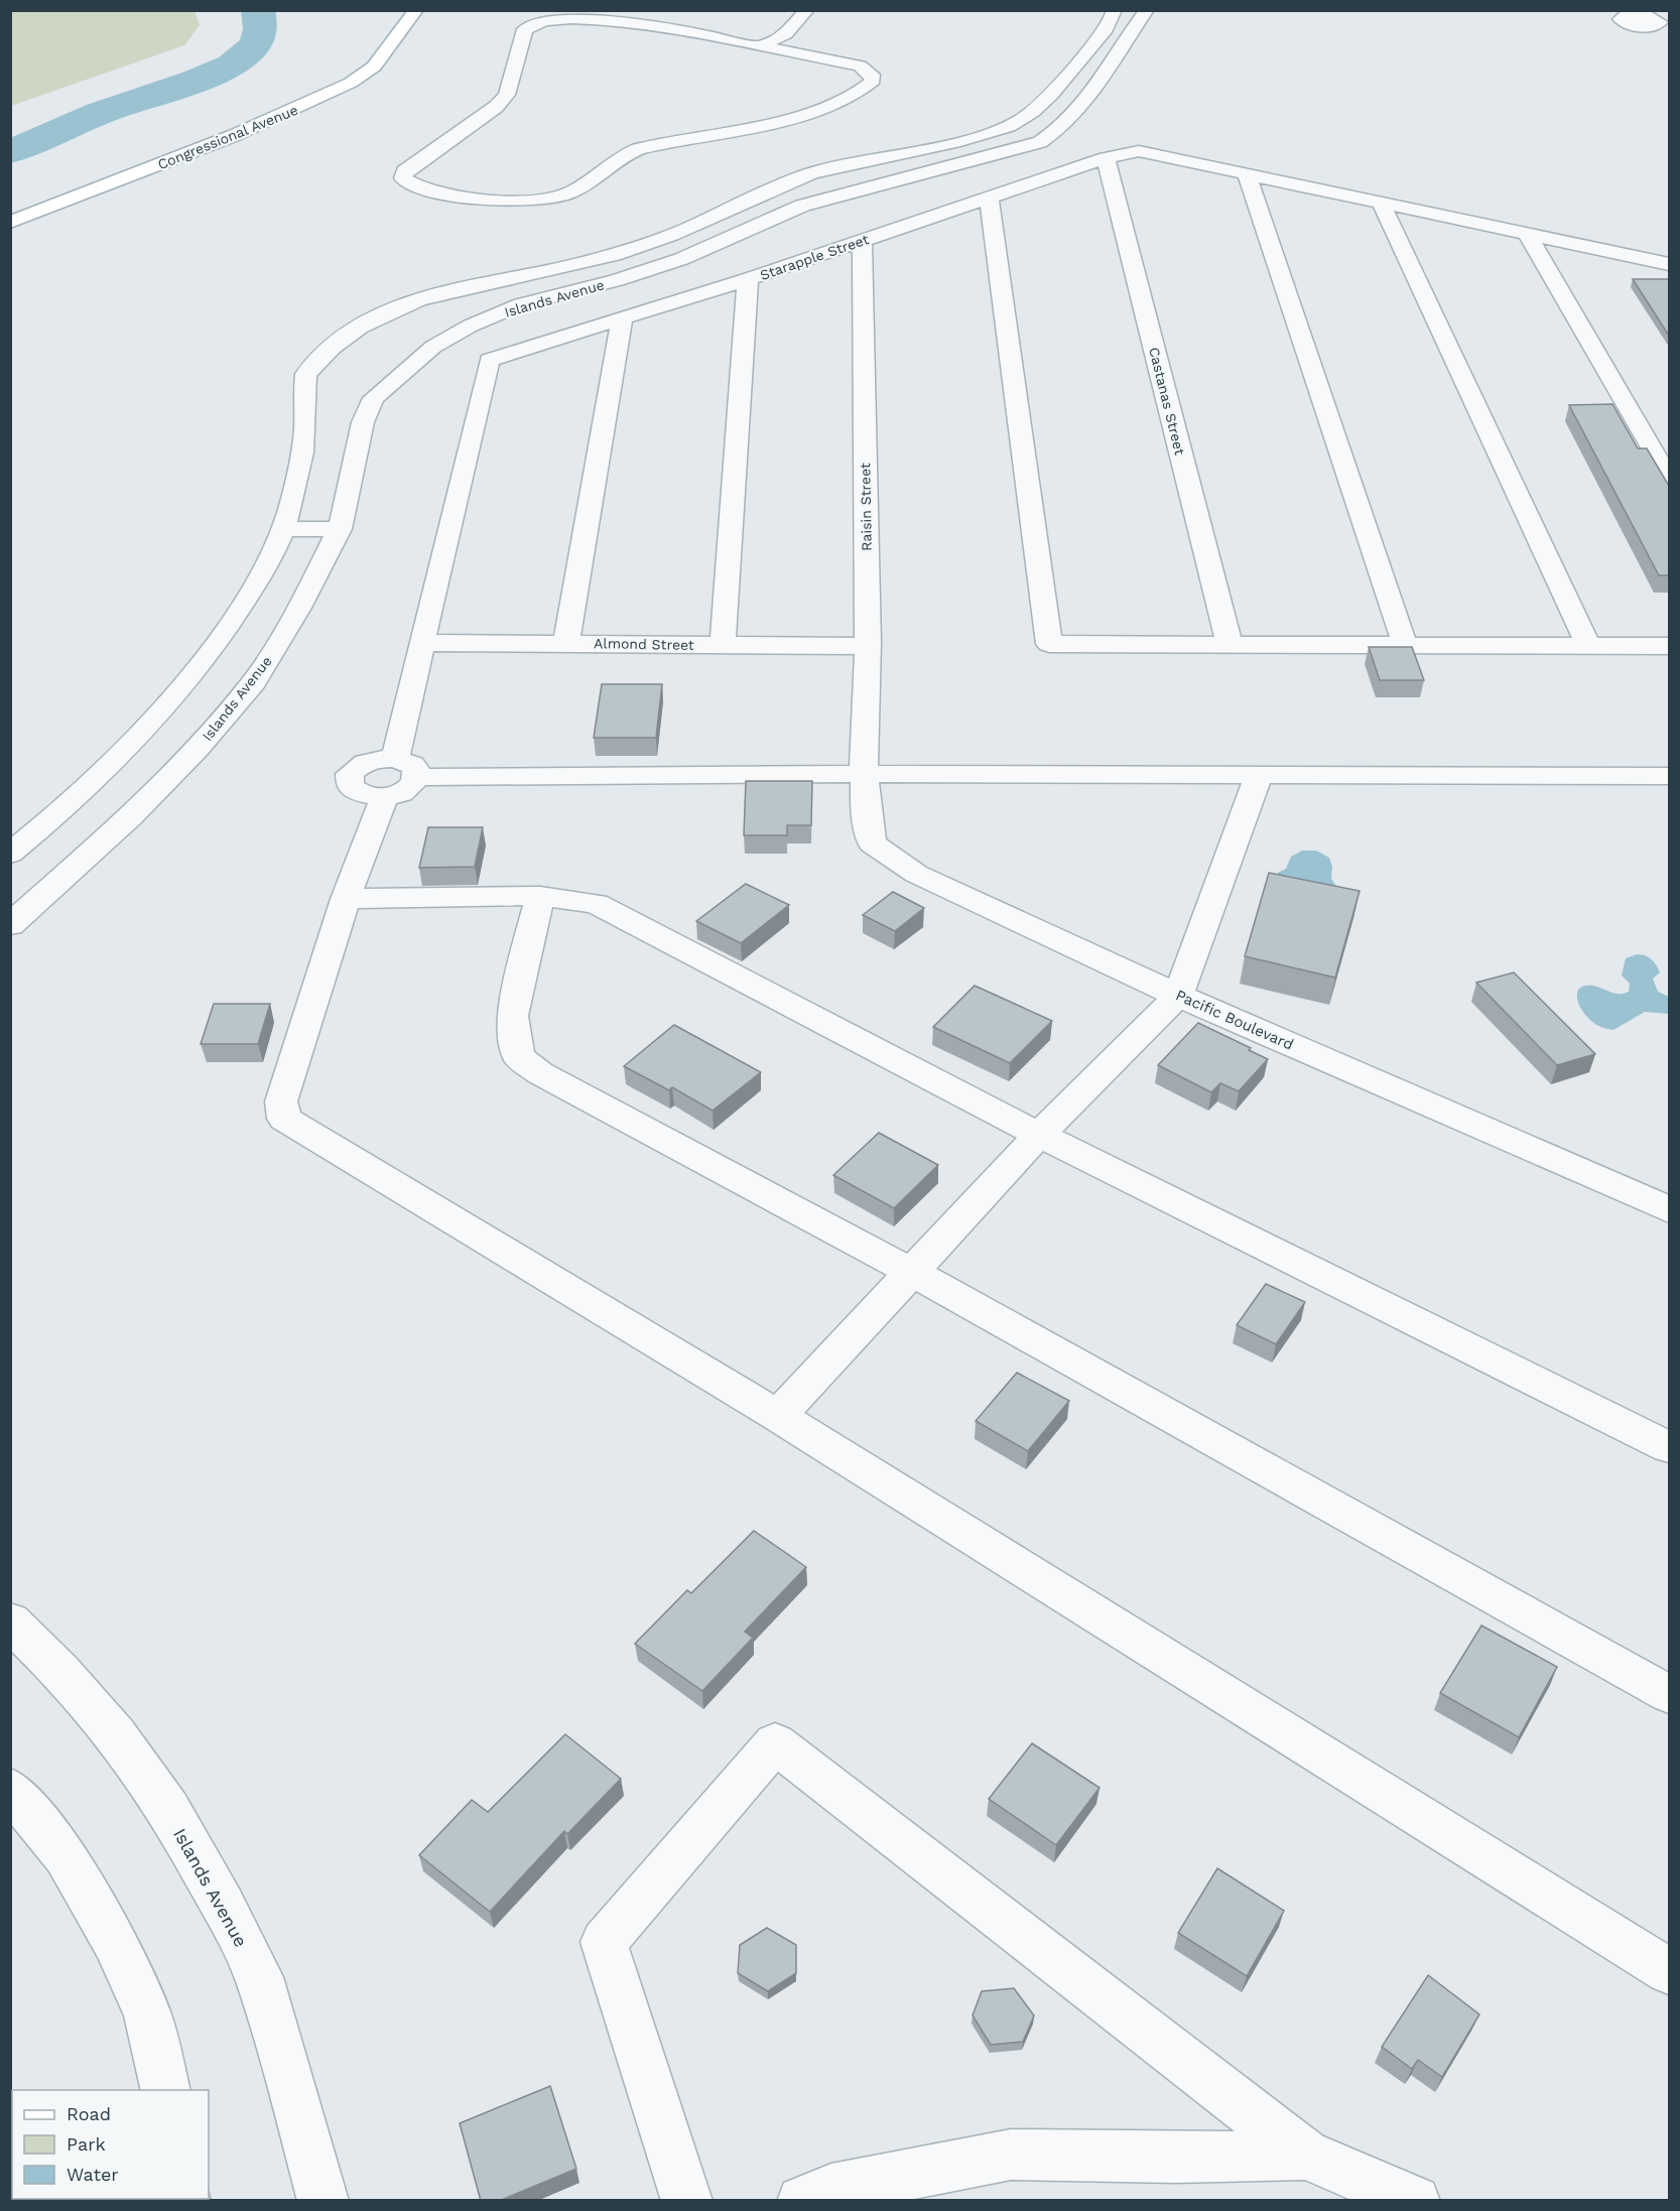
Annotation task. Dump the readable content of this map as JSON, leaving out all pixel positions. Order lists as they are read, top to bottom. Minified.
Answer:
{"streets":{"main road":["Congressional Avenue"],"street":["Starapple Street","Islands Avenue","Castanas Street","Raisin Street","Almond Street","Pacific Boulevard"]},"crossings":[["Starapple Street","Castanas Street"],["Starapple Street","Raisin Street"],["Starapple Street","Almond Street"],["Raisin Street","Almond Street"],["Raisin Street","Pacific Boulevard"]],"legend":["Road","Park","Water"]}
